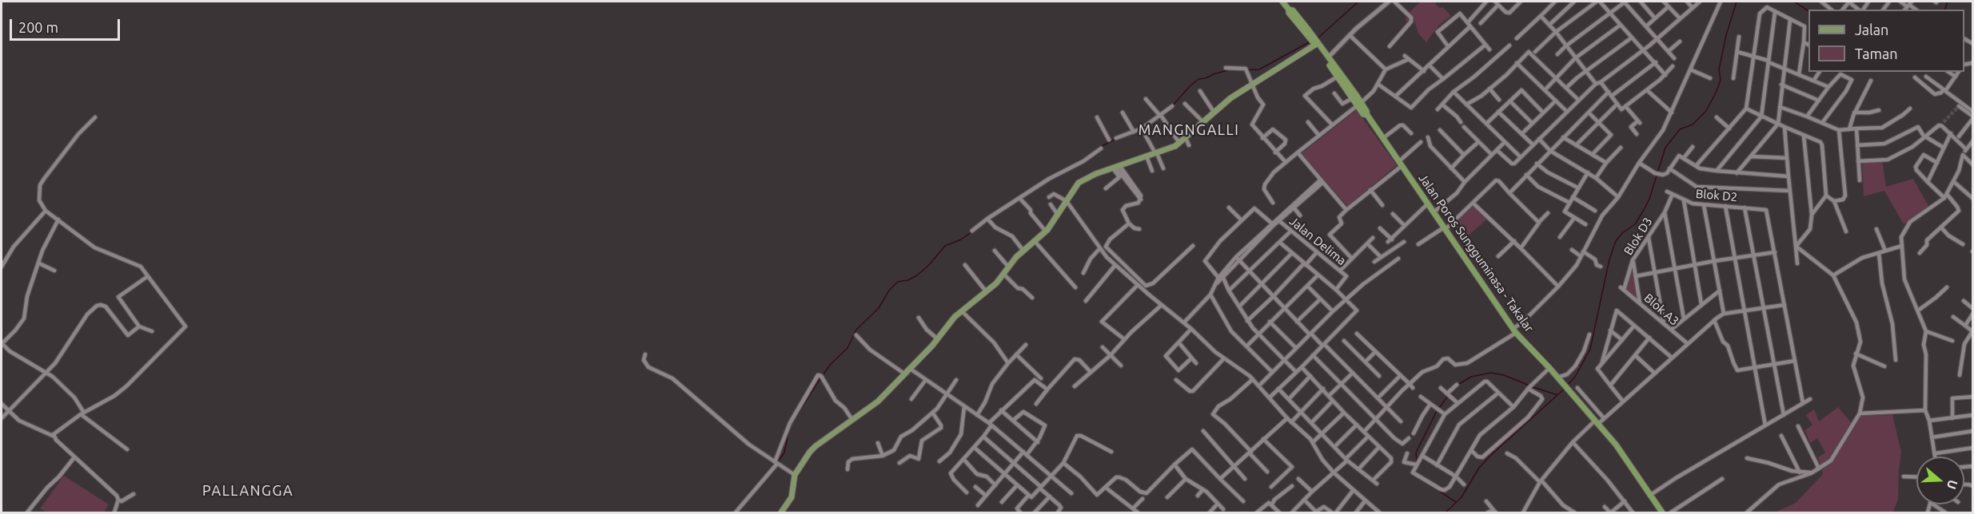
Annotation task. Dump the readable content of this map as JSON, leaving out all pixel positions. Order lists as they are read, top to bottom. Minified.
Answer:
{"streets":{"highway":["Jalan Poros Sungguminasa - Takalar"],"street":["Blok D2","Blok D3","Jalan Delima","Blok A3"]},"crossings":[["Blok D2","Blok D3"],["Blok D3","Blok A3"]],"districts":["MANGNGALLI","PALLANGGA"],"legend":["Jalan","Taman"],"scale_bar":"200 m","north":"right"}
